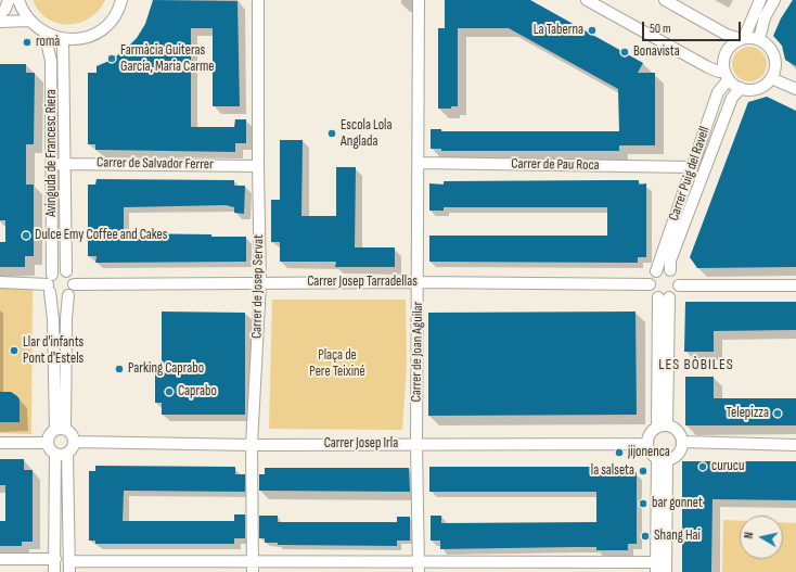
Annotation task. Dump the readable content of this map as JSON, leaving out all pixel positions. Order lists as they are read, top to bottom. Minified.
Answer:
{"streets":{"street":["Avinguda de Francesc Riera","Carrer de Salvador Ferrer","Carrer de Pau Roca","Carrer Puig del Ravell","Carrer Josep Tarradellas","Carrer de Josep Servat","Carrer de Joan Aguilar","Carrer Josep Irla"]},"crossings":[["Avinguda de Francesc Riera","Carrer de Salvador Ferrer"],["Avinguda de Francesc Riera","Carrer Josep Tarradellas"],["Avinguda de Francesc Riera","Carrer Josep Irla"],["Carrer de Salvador Ferrer","Carrer de Josep Servat"],["Carrer de Pau Roca","Carrer Puig del Ravell"],["Carrer de Pau Roca","Carrer de Joan Aguilar"],["Carrer Puig del Ravell","Carrer Josep Tarradellas"],["Carrer Josep Tarradellas","Carrer de Josep Servat"],["Carrer Josep Tarradellas","Carrer de Joan Aguilar"],["Carrer de Josep Servat","Carrer Josep Irla"],["Carrer de Joan Aguilar","Carrer Josep Irla"]],"districts":["LES BÒBILES"],"parks":["Plaça de Pere Teixiné"],"places":["La Taberna","romà","Bonavista","Farmàcia Guiteras García, Maria Carme","Escola Lola Anglada","Dulce Emy Coffee and Cakes","Llar d'infants Pont d'Estels","Parking Caprabo","Caprabo","Telepizza","jijonenca","curucu","la salseta","bar gonnet","Shang Hai"],"scale_bar":"50 m","north":"left"}
